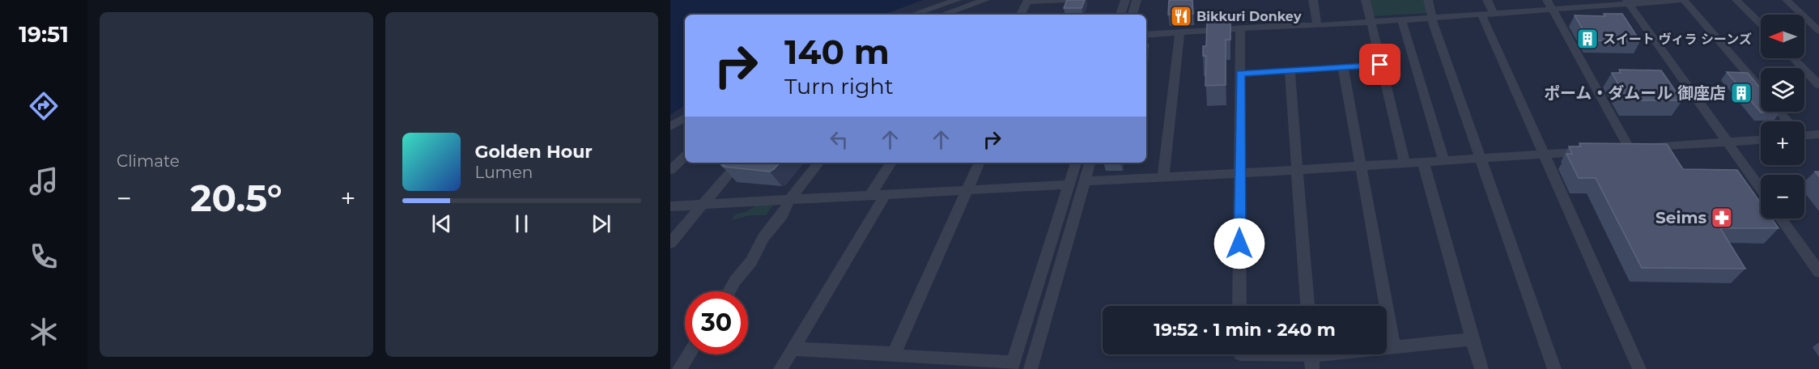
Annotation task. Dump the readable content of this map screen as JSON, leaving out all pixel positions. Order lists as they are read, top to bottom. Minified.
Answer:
{"places":{"restaurant":["Bikkuri Donkey"],"building":["スイート ヴィラ シーンズ","ポーム・ダムール 御座店"],"pharmacy":["Seims"]},"north":"left","page":{"tabs":"19:51","tile":"Climate","map_buttons":["+","−"],"turn":["140 m","Turn right"],"song":["Golden Hour","Lumen"],"heat":["−","20.5°","+"],"limit":"30","trip":"19:52 · 1 min · 240 m"}}
